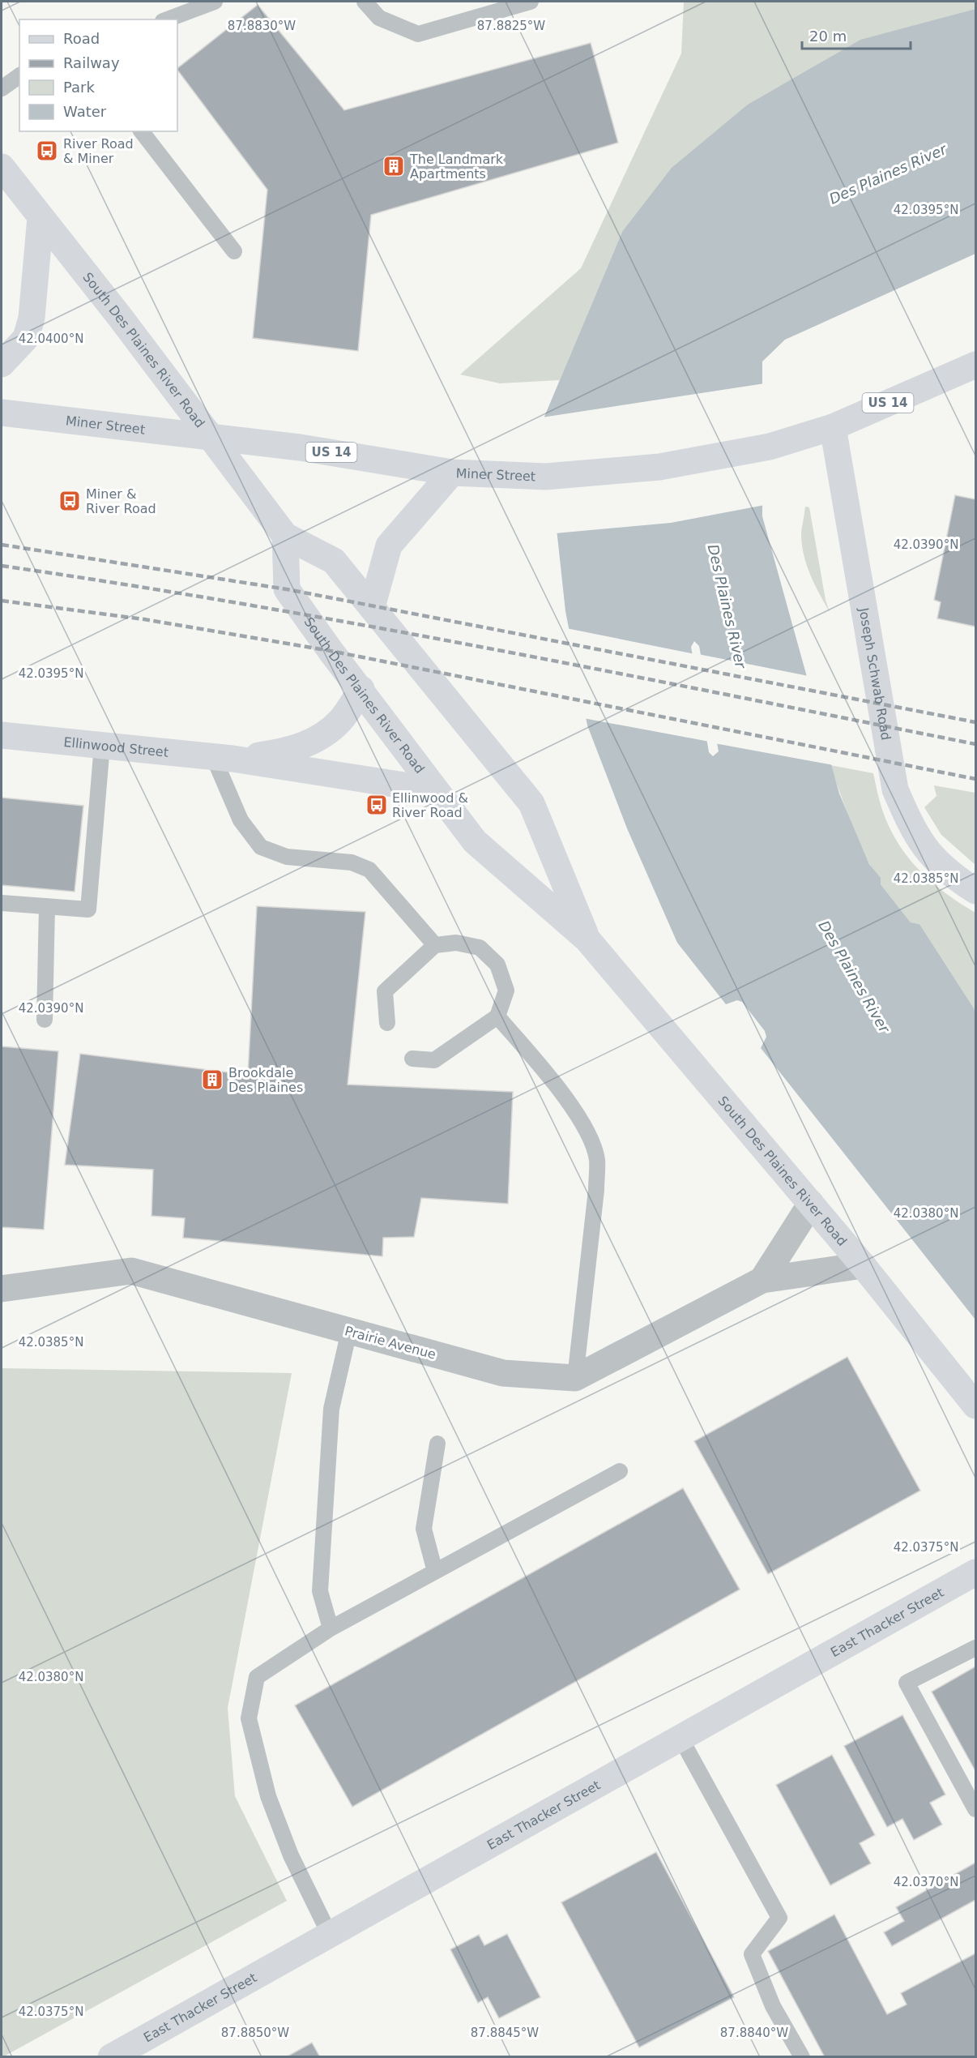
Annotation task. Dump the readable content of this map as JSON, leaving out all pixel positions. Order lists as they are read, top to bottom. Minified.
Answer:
{"streets":{"main road":["South Des Plaines River Road","US 14","Miner Street","Joseph Schwab Road","Ellinwood Street","East Thacker Street"],"street":["Prairie Avenue"]},"crossings":[["South Des Plaines River Road","Miner Street"],["South Des Plaines River Road","Ellinwood Street"],["Miner Street","Joseph Schwab Road"]],"water":["Des Plaines River"],"places":{"bus stop":["River Road & Miner","Miner & River Road","Ellinwood & River Road"],"building":["The Landmark Apartments","Brookdale Des Plaines"]},"legend":["Road","Railway","Park","Water"],"scale_bar":"20 m","coordinates":["87.8830°W","87.8825°W","42.0395°N","42.0400°N","42.0390°N","42.0385°N","42.0380°N","42.0375°N","42.0370°N","87.8850°W","87.8845°W","87.8840°W"]}
